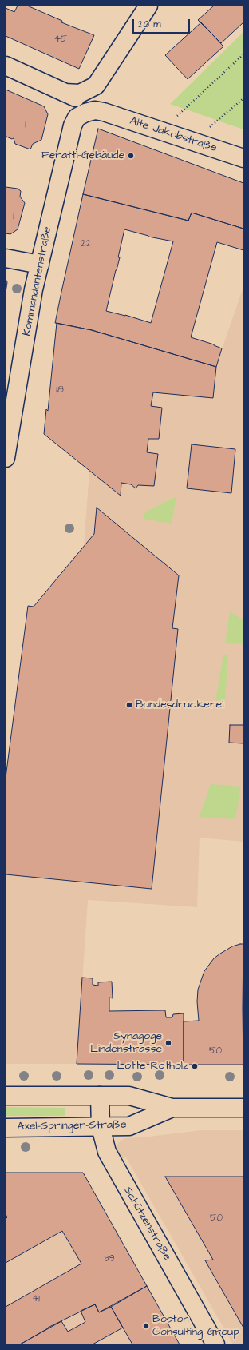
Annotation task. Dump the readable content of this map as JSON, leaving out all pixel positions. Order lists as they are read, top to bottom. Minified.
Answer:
{"streets":{"street":["Alte Jakobstraße","Kommandantenstraße","Axel-Springer-Straße","Schützenstraße"]},"crossings":[["Alte Jakobstraße","Kommandantenstraße"],["Axel-Springer-Straße","Schützenstraße"]],"places":["Feratti-Gebäude","Bundesdruckerei","Synagoge Lindenstrasse","Lotte Rotholz","Boston Consulting Group"],"house_numbers":["45","1","1","22","18","50","50","39","41"],"scale_bar":"20 m"}
